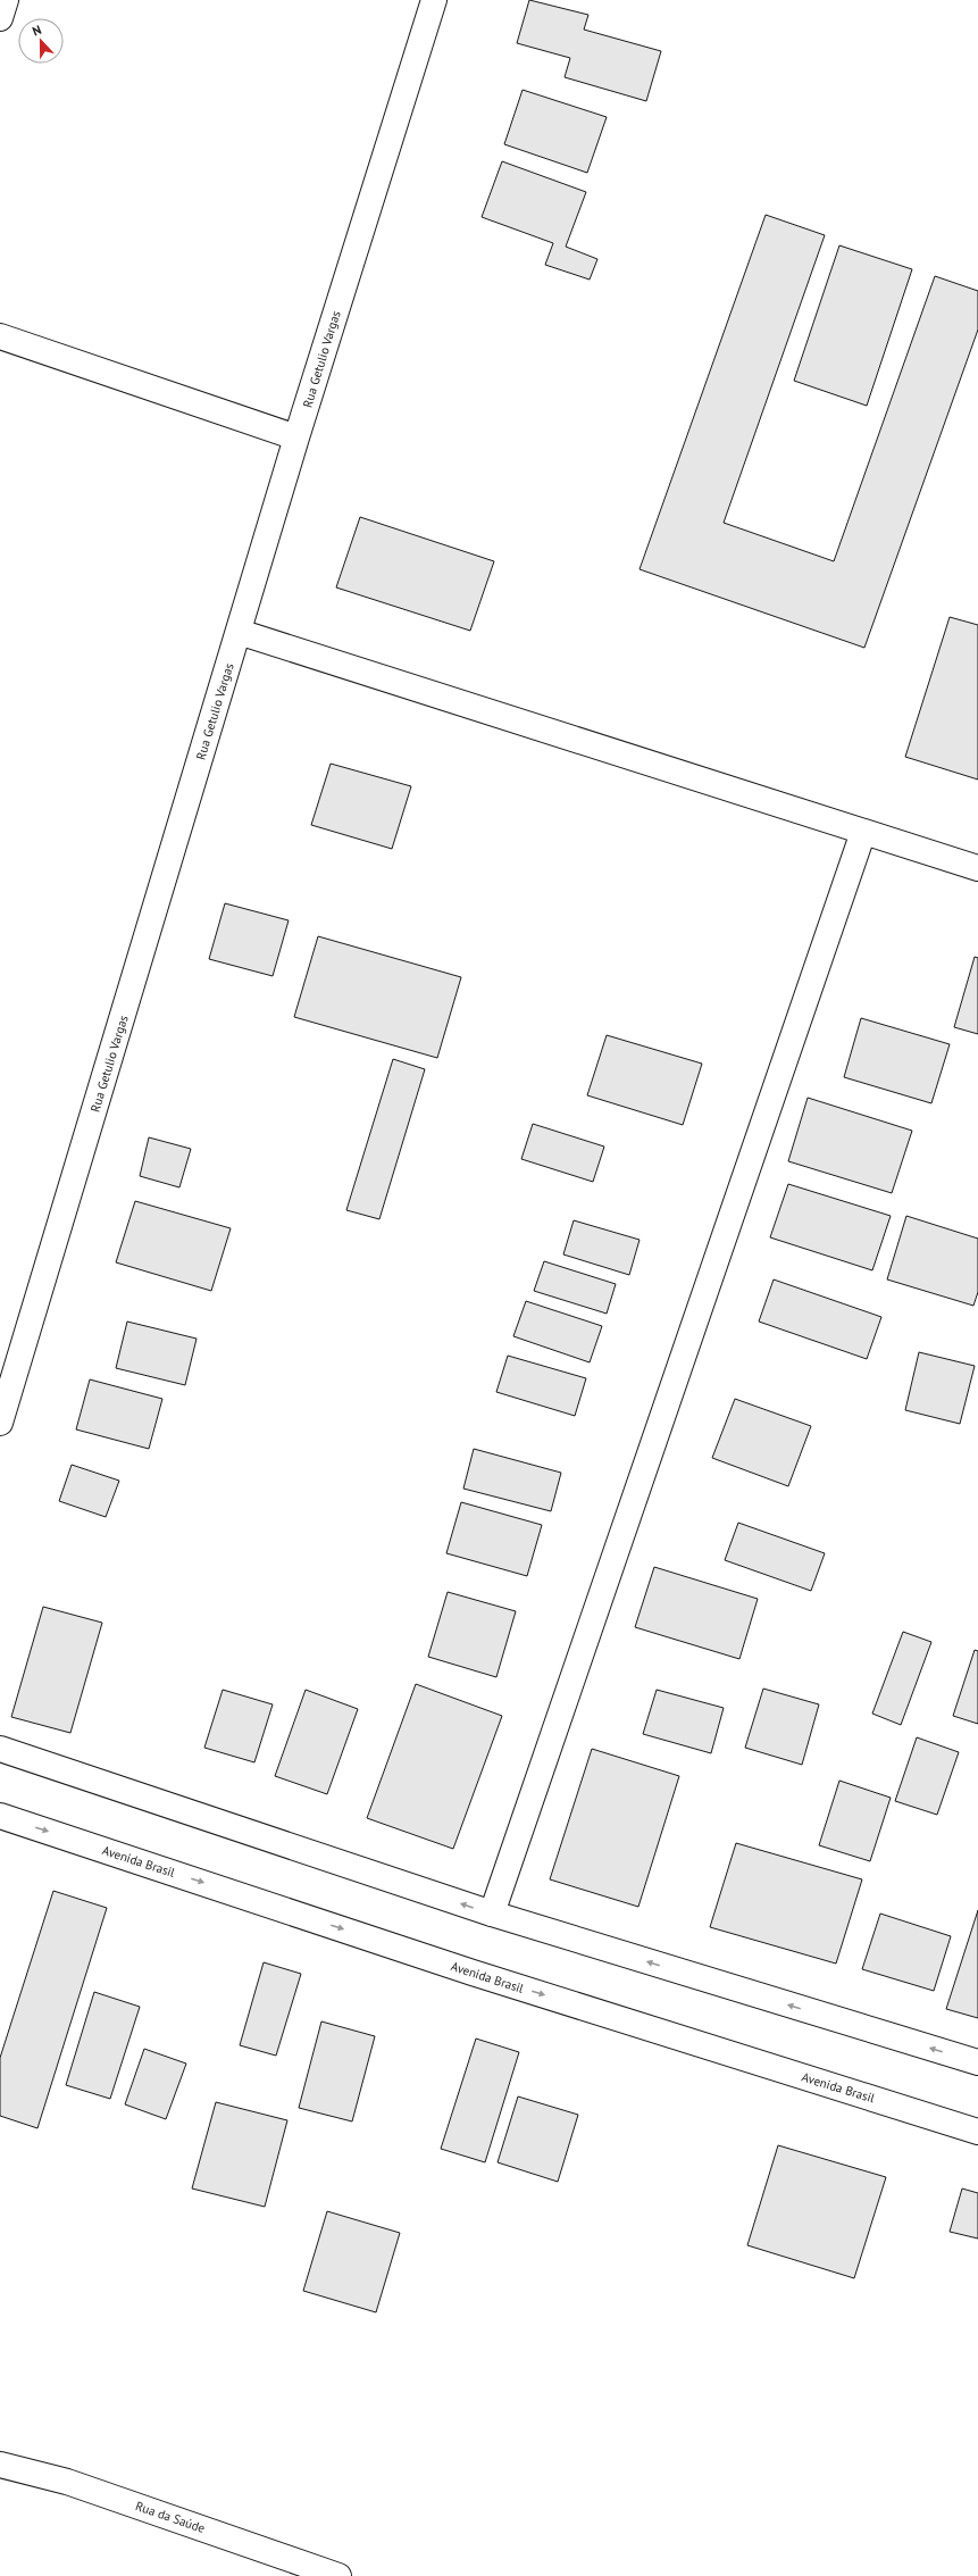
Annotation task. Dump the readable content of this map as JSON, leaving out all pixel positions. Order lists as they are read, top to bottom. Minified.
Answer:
{"streets":{"street":["Rua Getulio Vargas","Avenida Brasil","Rua da Saúde"]},"north":"top"}
